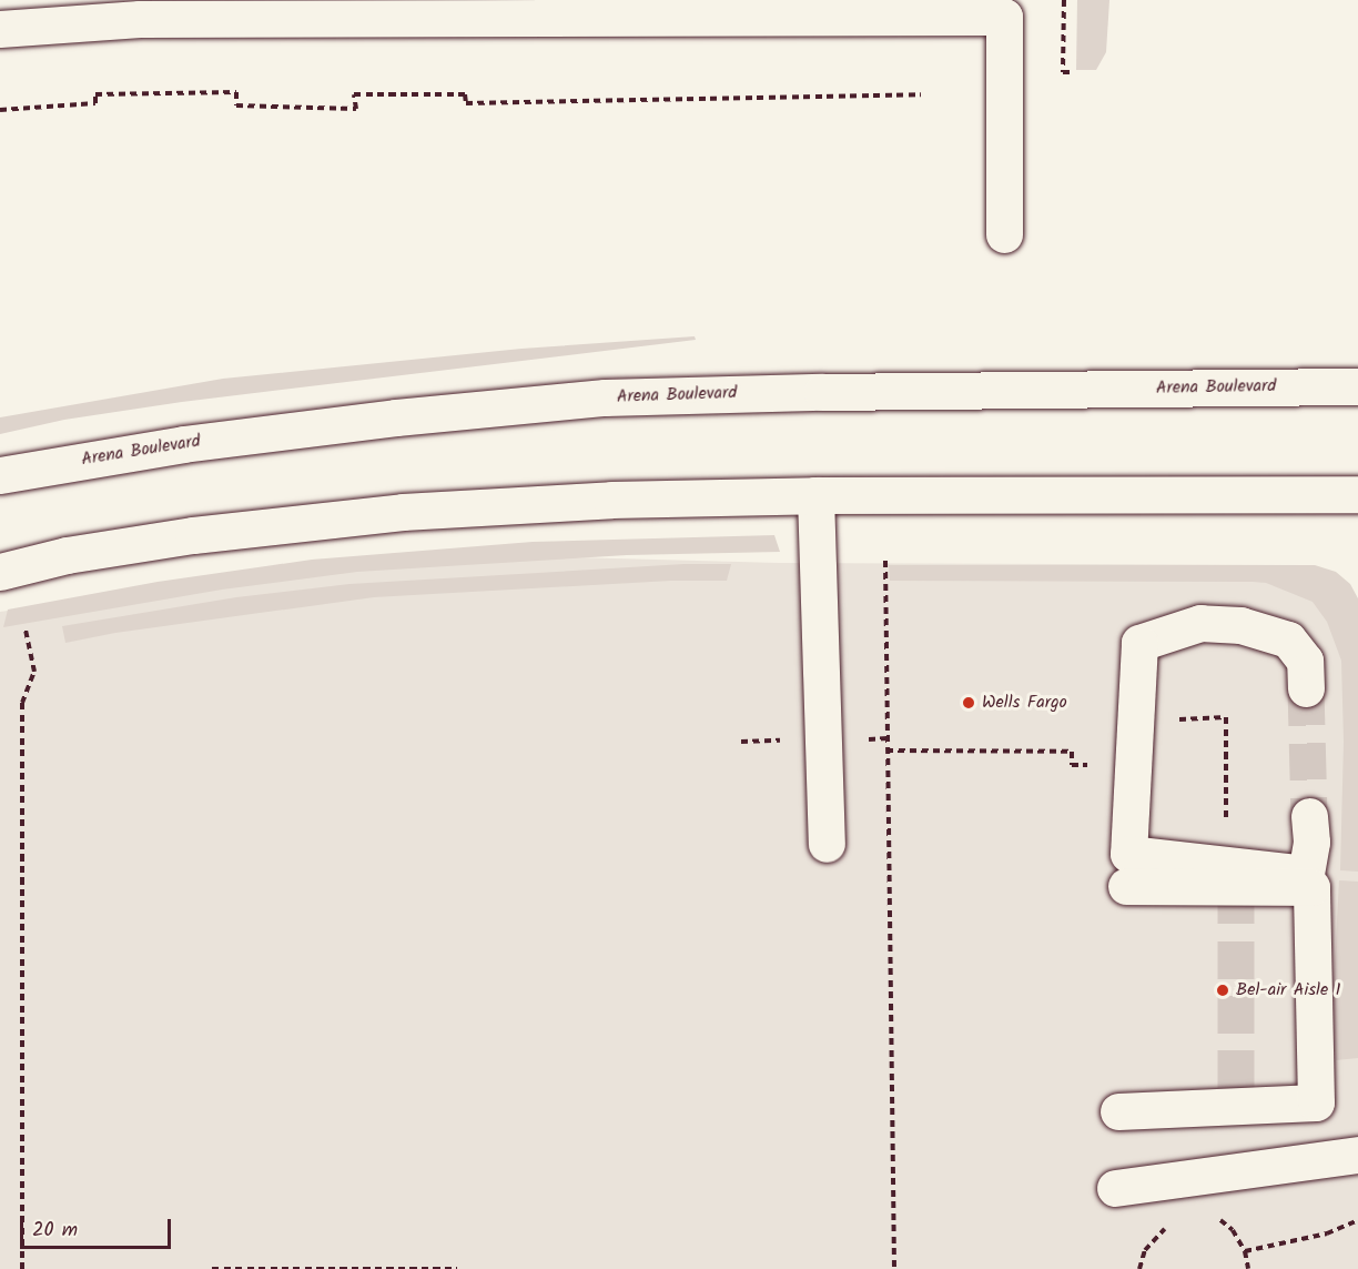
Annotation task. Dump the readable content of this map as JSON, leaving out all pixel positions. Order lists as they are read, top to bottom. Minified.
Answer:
{"streets":{"main road":["Arena Boulevard"]},"places":["Wells Fargo","Bel-air Aisle 1"],"scale_bar":"20 m"}
